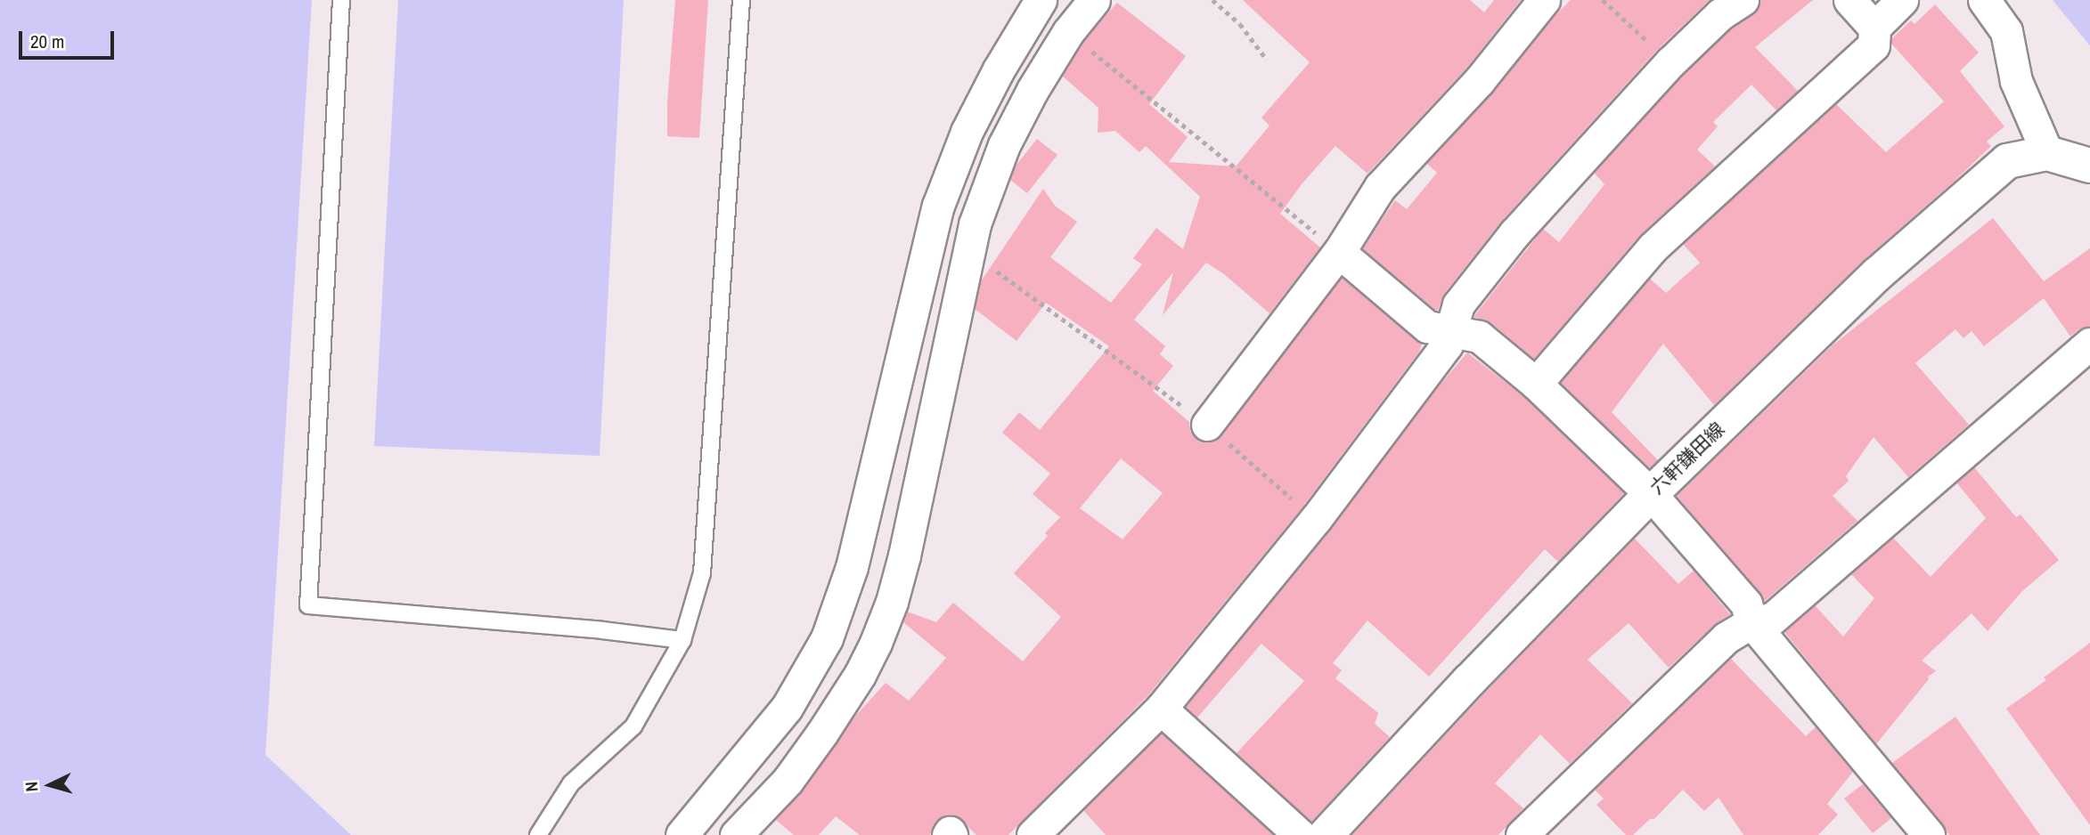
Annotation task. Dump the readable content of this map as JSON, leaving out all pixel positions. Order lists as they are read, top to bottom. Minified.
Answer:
{"streets":{"main road":["六軒鎌田線"]},"scale_bar":"20 m","north":"left"}
